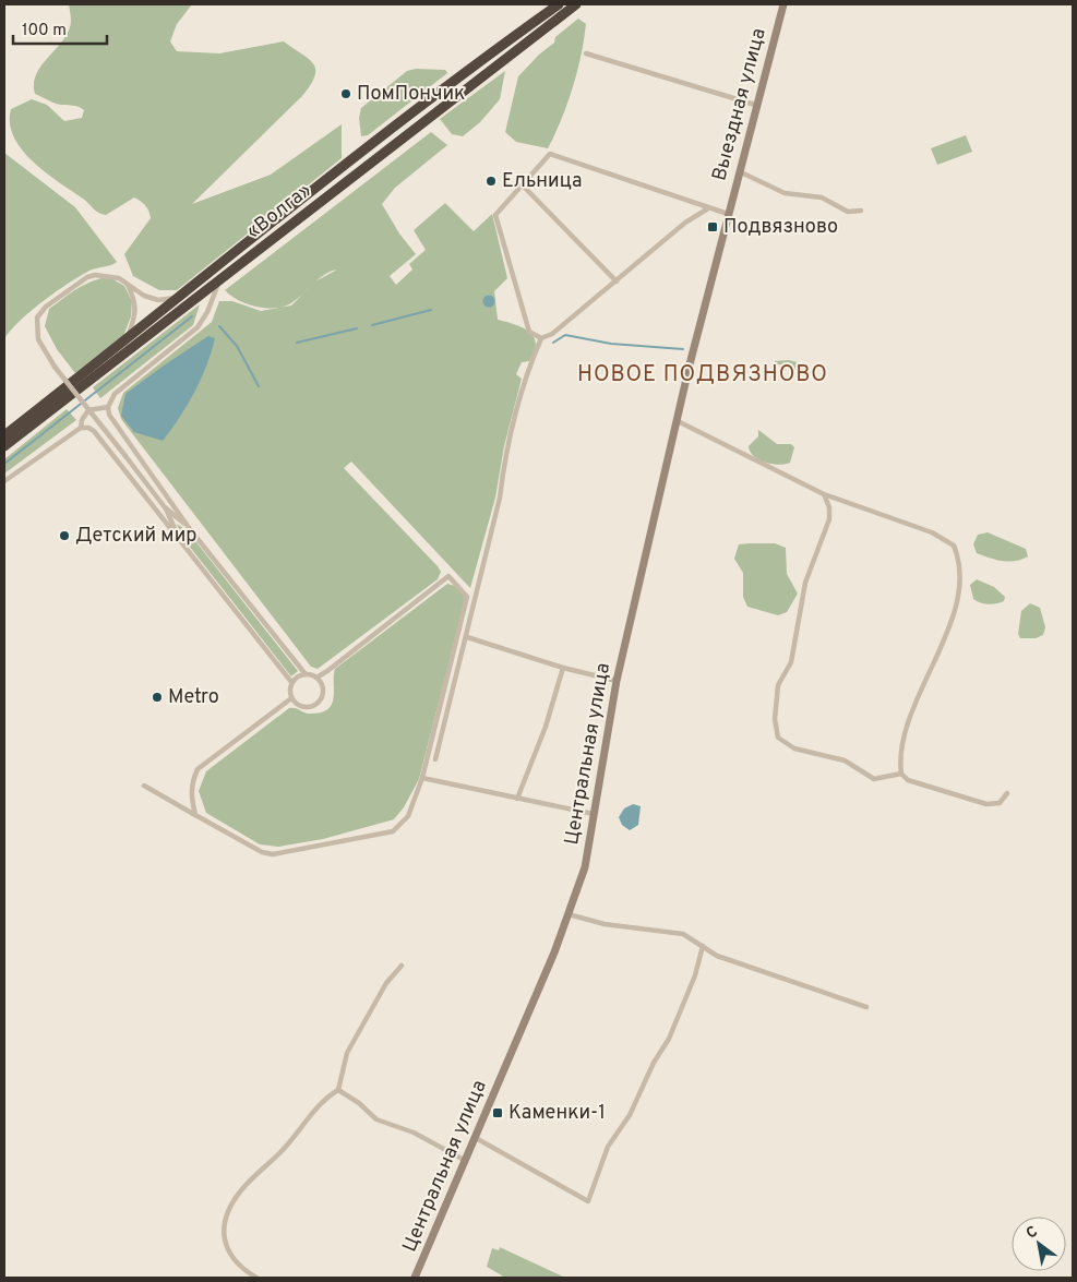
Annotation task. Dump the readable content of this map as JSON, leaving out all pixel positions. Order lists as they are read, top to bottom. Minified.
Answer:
{"streets":{"highway":["«Волга»"],"main road":["Выездная улица","Центральная улица"]},"crossings":[["Выездная улица","Центральная улица"]],"districts":["НОВОЕ ПОДВЯЗНОВО"],"places":{"other":["ПомПончик","Ельница","Детский мир","Metro"],"transit":["Подвязново","Каменки-1"]},"scale_bar":"100 m","north":"top left"}
